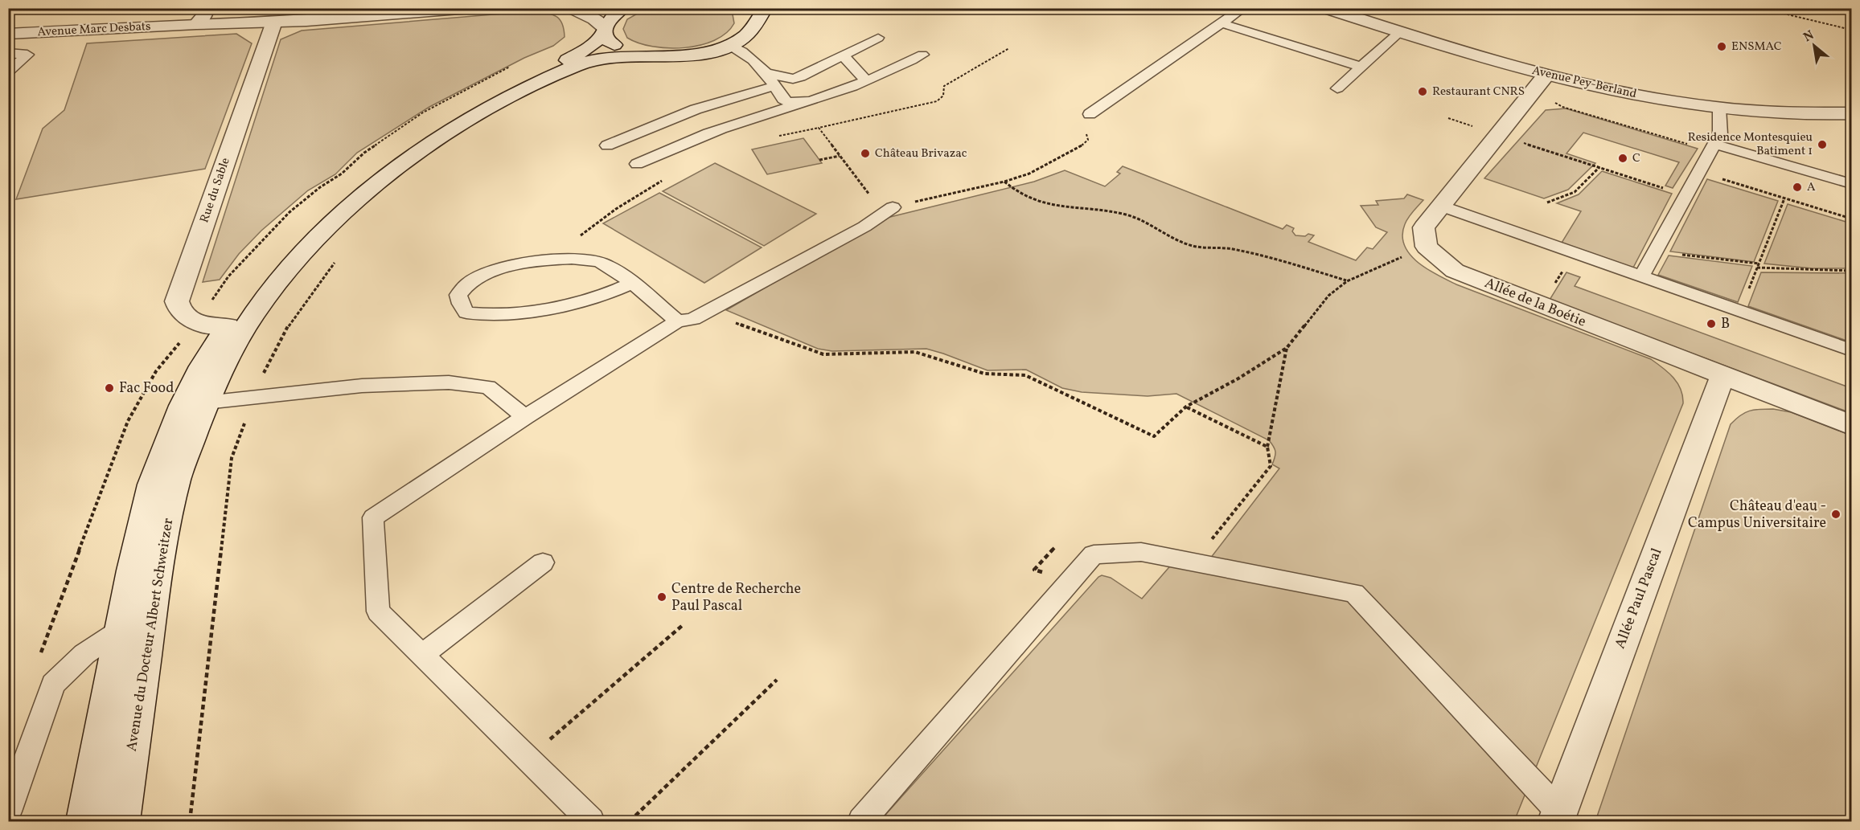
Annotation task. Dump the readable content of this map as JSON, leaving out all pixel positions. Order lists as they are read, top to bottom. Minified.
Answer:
{"streets":{"street":["Avenue Marc Desbats","Avenue Pey-Berland","Rue du Sable","Allée de la Boétie","Allée Paul Pascal","Avenue du Docteur Albert Schweitzer"]},"crossings":[["Avenue Marc Desbats","Rue du Sable"],["Rue du Sable","Avenue du Docteur Albert Schweitzer"],["Allée de la Boétie","Allée Paul Pascal"]],"places":["ENSMAC","Restaurant CNRS","Residence Montesquieu Batiment 1","Château Brivazac","C","A","B","Fac Food","Château d'eau - Campus Universitaire","Centre de Recherche Paul Pascal"],"north":"top left"}
